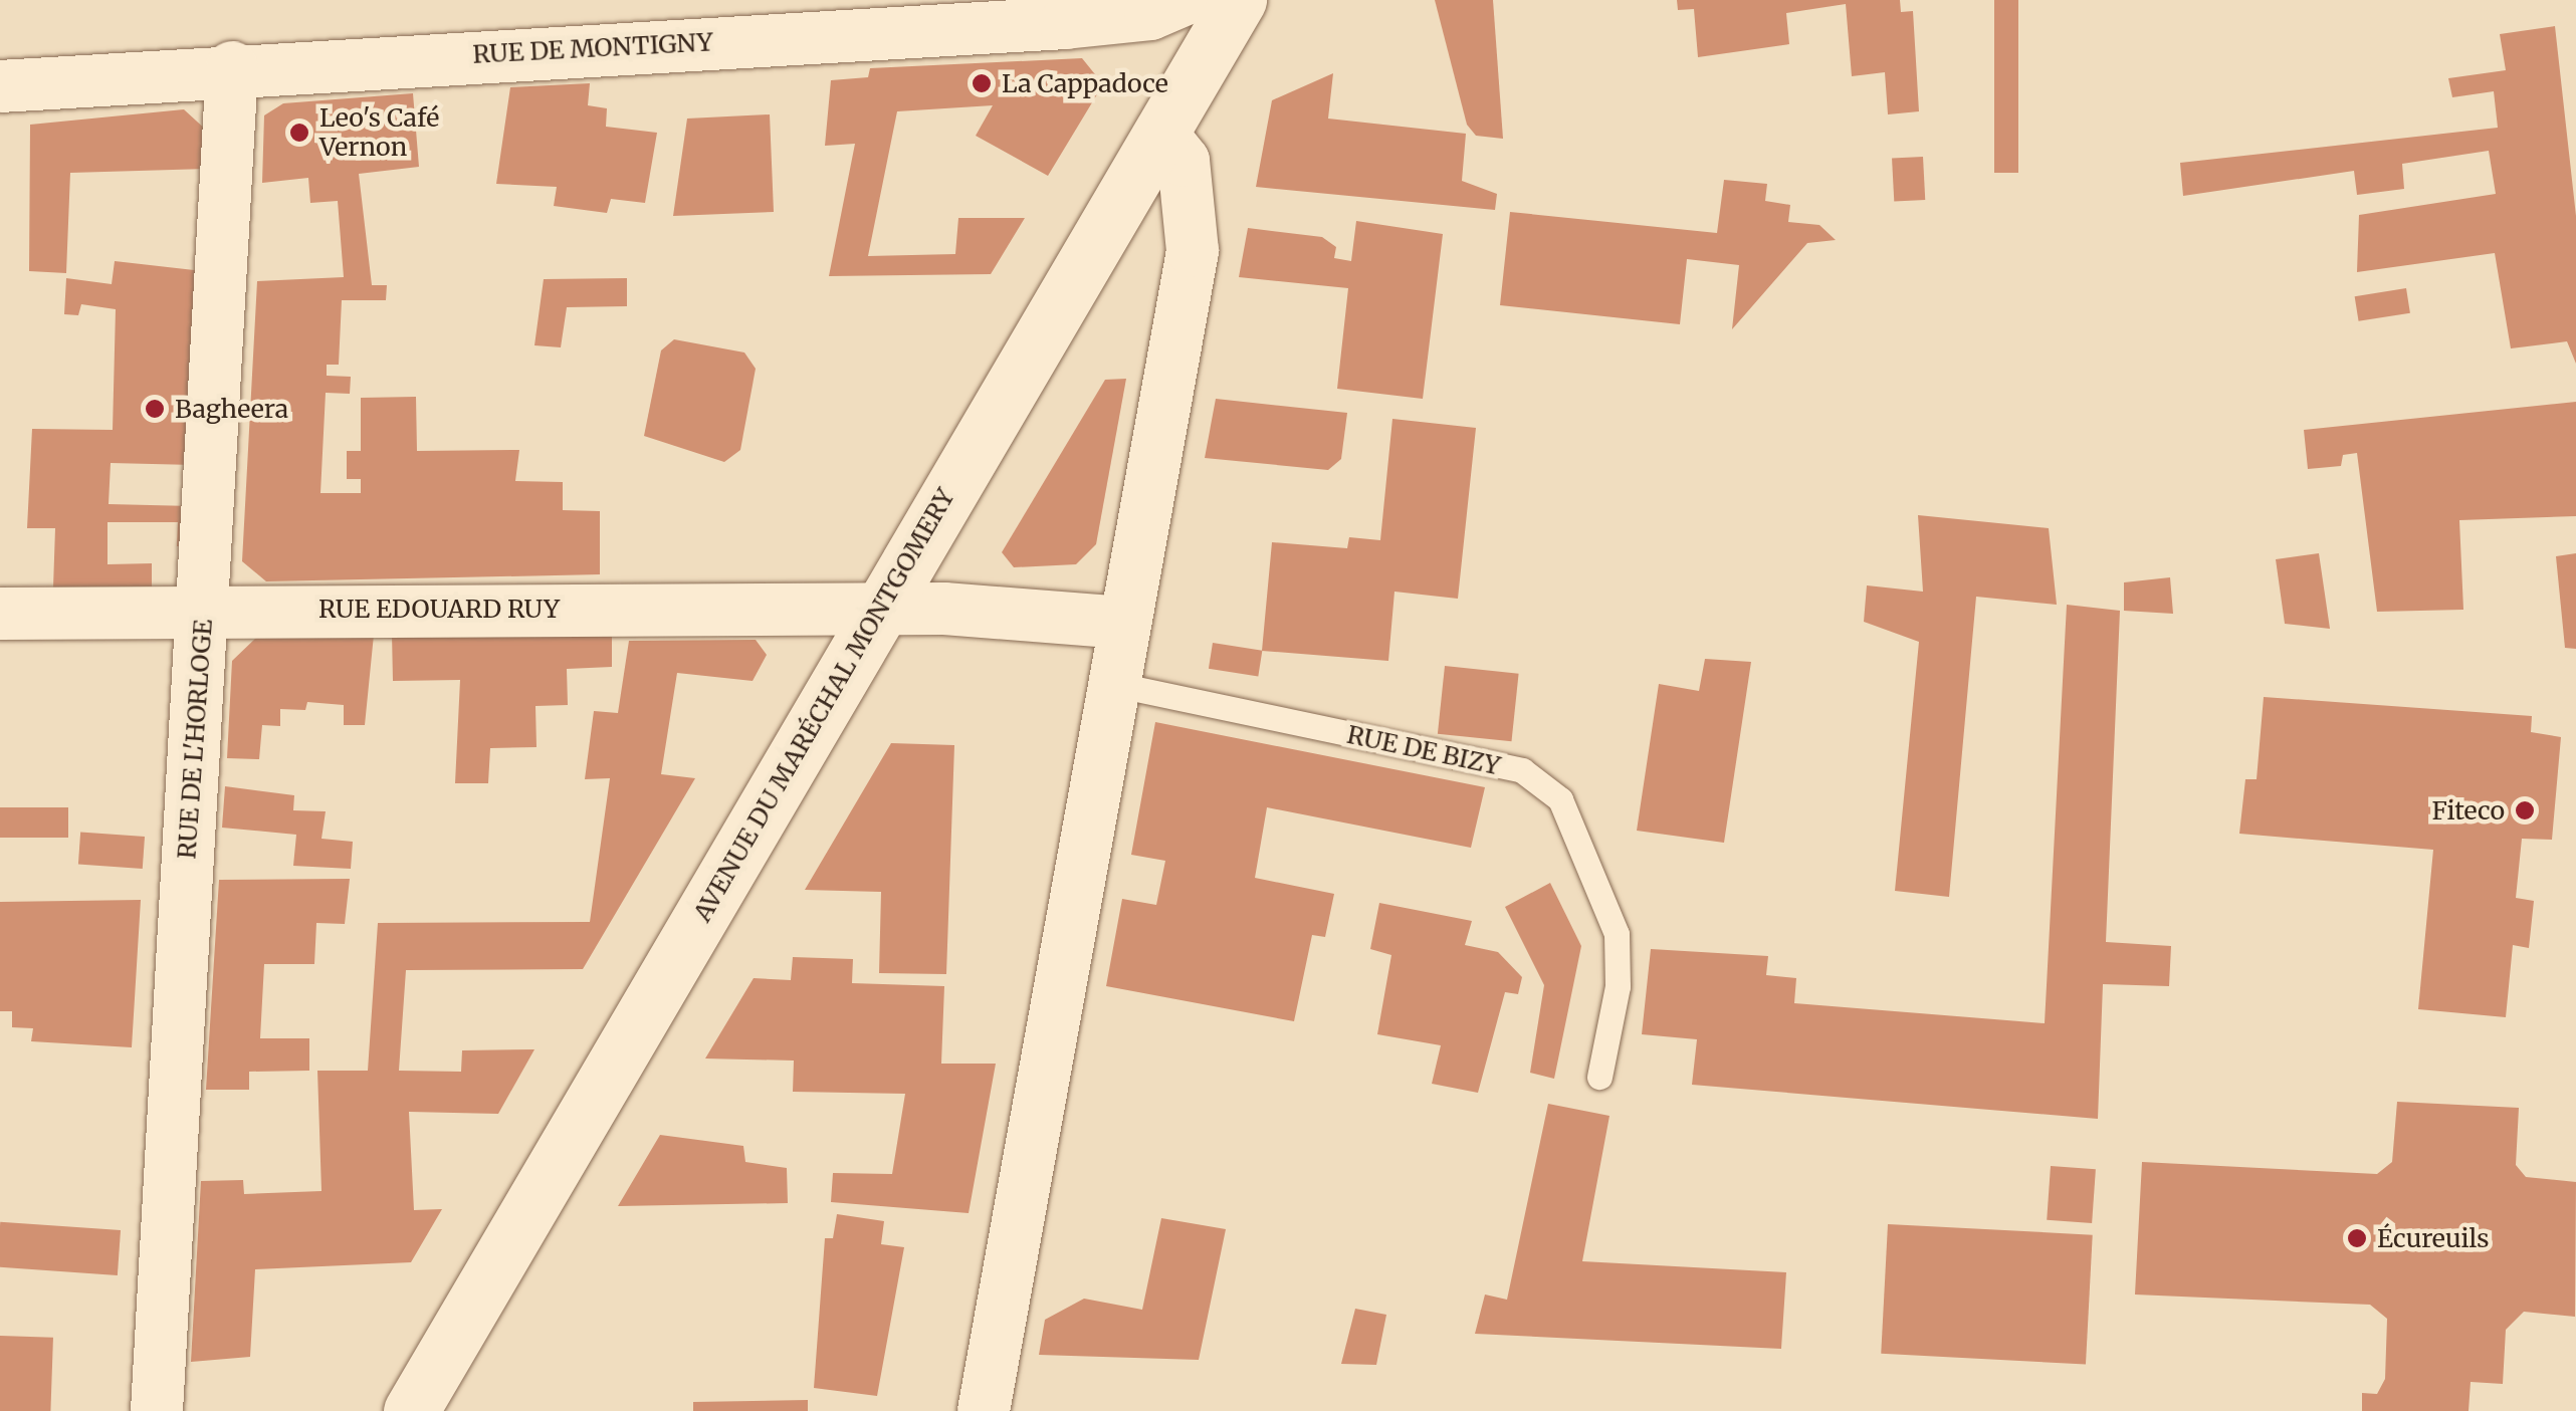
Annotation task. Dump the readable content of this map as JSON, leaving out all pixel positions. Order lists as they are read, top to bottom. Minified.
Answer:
{"streets":{"main road":["AVENUE DU MARÉCHAL MONTGOMERY"],"street":["RUE DE MONTIGNY","RUE EDOUARD RUY","RUE DE L'HORLOGE"],"lane":["RUE DE BIZY"]},"crossings":[["RUE DE MONTIGNY","RUE DE L'HORLOGE"],["RUE EDOUARD RUY","AVENUE DU MARÉCHAL MONTGOMERY"],["RUE EDOUARD RUY","RUE DE L'HORLOGE"]],"places":["La Cappadoce","Leo's Café Vernon","Bagheera","Fiteco","Écureuils"]}
